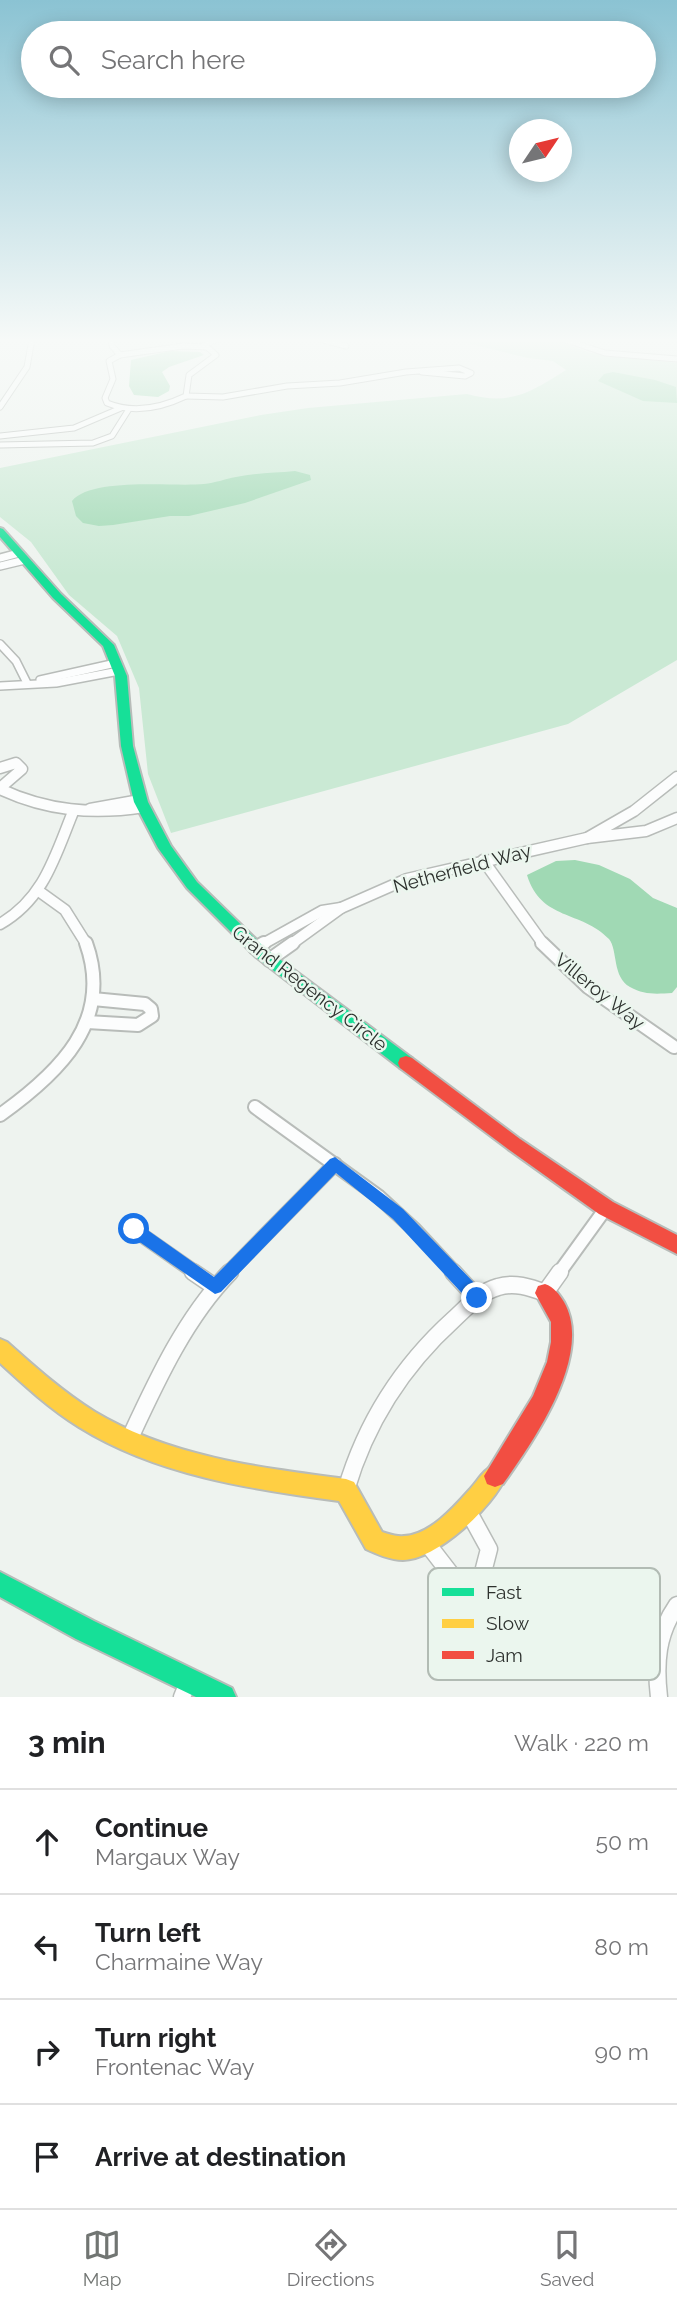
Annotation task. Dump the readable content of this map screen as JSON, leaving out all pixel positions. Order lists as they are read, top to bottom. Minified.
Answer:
{"streets":{"street":["Netherfield Way","Grand Regency Circle","Villeroy Way"]},"crossings":[["Netherfield Way","Grand Regency Circle"],["Netherfield Way","Villeroy Way"]],"legend":["Fast","Slow","Jam"],"north":"top right","page":{"search":"Search here","heading":["3 min","Walk · 220 m"],"list":[["Continue","Margaux Way","50 m"],["Turn left","Charmaine Way","80 m"],["Turn right","Frontenac Way","90 m"],"Arrive at destination"],"nav":["Map","Directions","Saved"]}}
